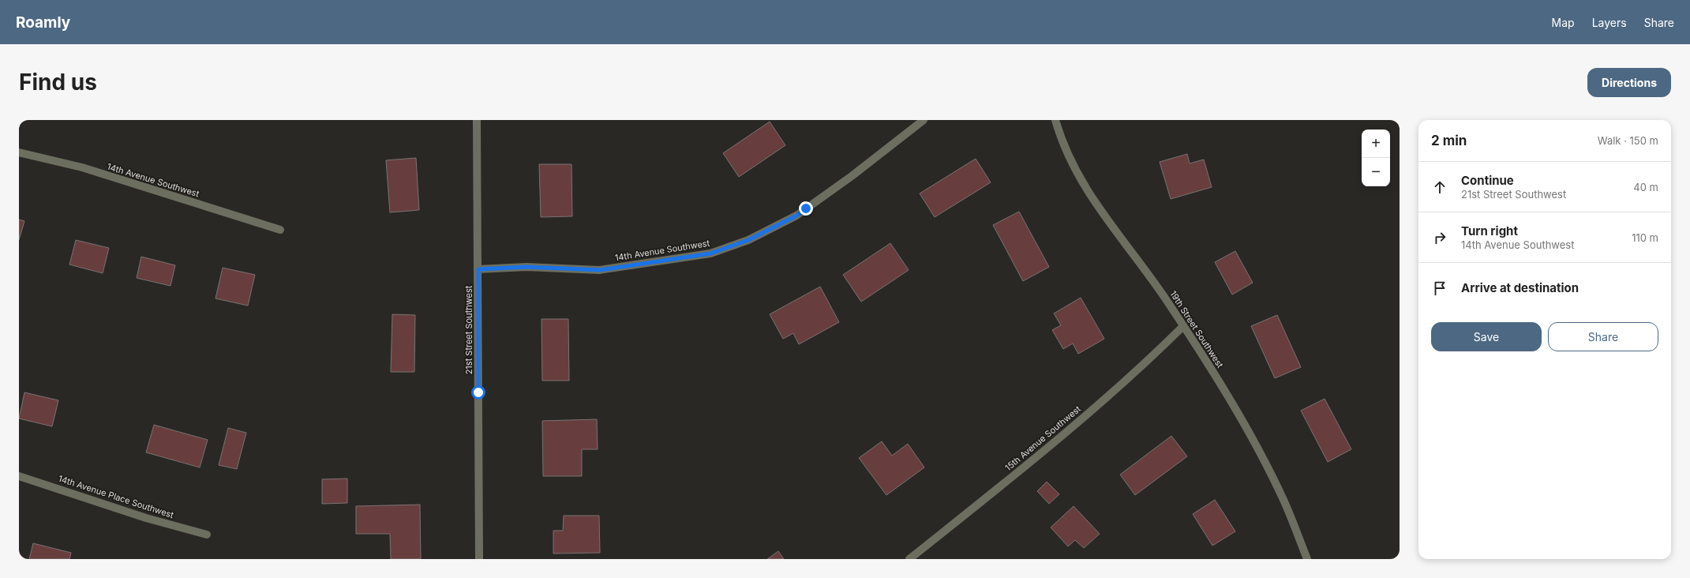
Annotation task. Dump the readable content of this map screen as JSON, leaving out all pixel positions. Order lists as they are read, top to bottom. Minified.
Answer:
{"streets":{"street":["14th Avenue Southwest","19th Street Southwest","21st Street Southwest","15th Avenue Southwest","14th Avenue Place Southwest"]},"crossings":[["14th Avenue Southwest","21st Street Southwest"],["19th Street Southwest","15th Avenue Southwest"]],"page":{"header":"Roamly","nav":["Map","Layers","Share"],"buttons":["Directions",["Save","Share"]],"title":"Find us","heading":["2 min","Walk · 150 m"],"map_buttons":["+","−"],"list":[["Continue","21st Street Southwest","40 m"],["Turn right","14th Avenue Southwest","110 m"],"Arrive at destination"]}}
